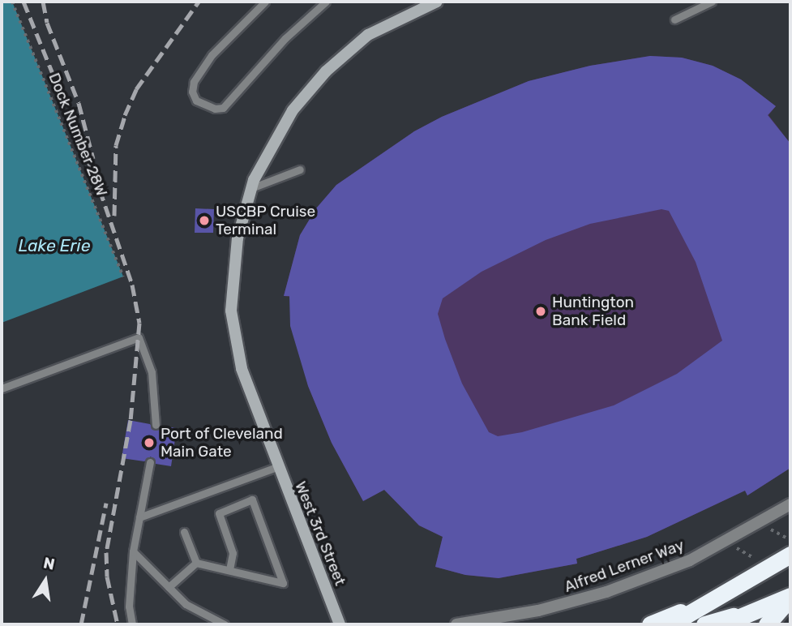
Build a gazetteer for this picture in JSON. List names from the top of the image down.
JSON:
{
  "streets": {
    "street": ["West 3rd Street", "Alfred Lerner Way"],
    "path": ["Dock Number 28W"]
  },
  "water": ["Lake Erie"],
  "places": ["USCBP Cruise Terminal", "Huntington Bank Field", "Port of Cleveland Main Gate"],
  "north": "top"
}
